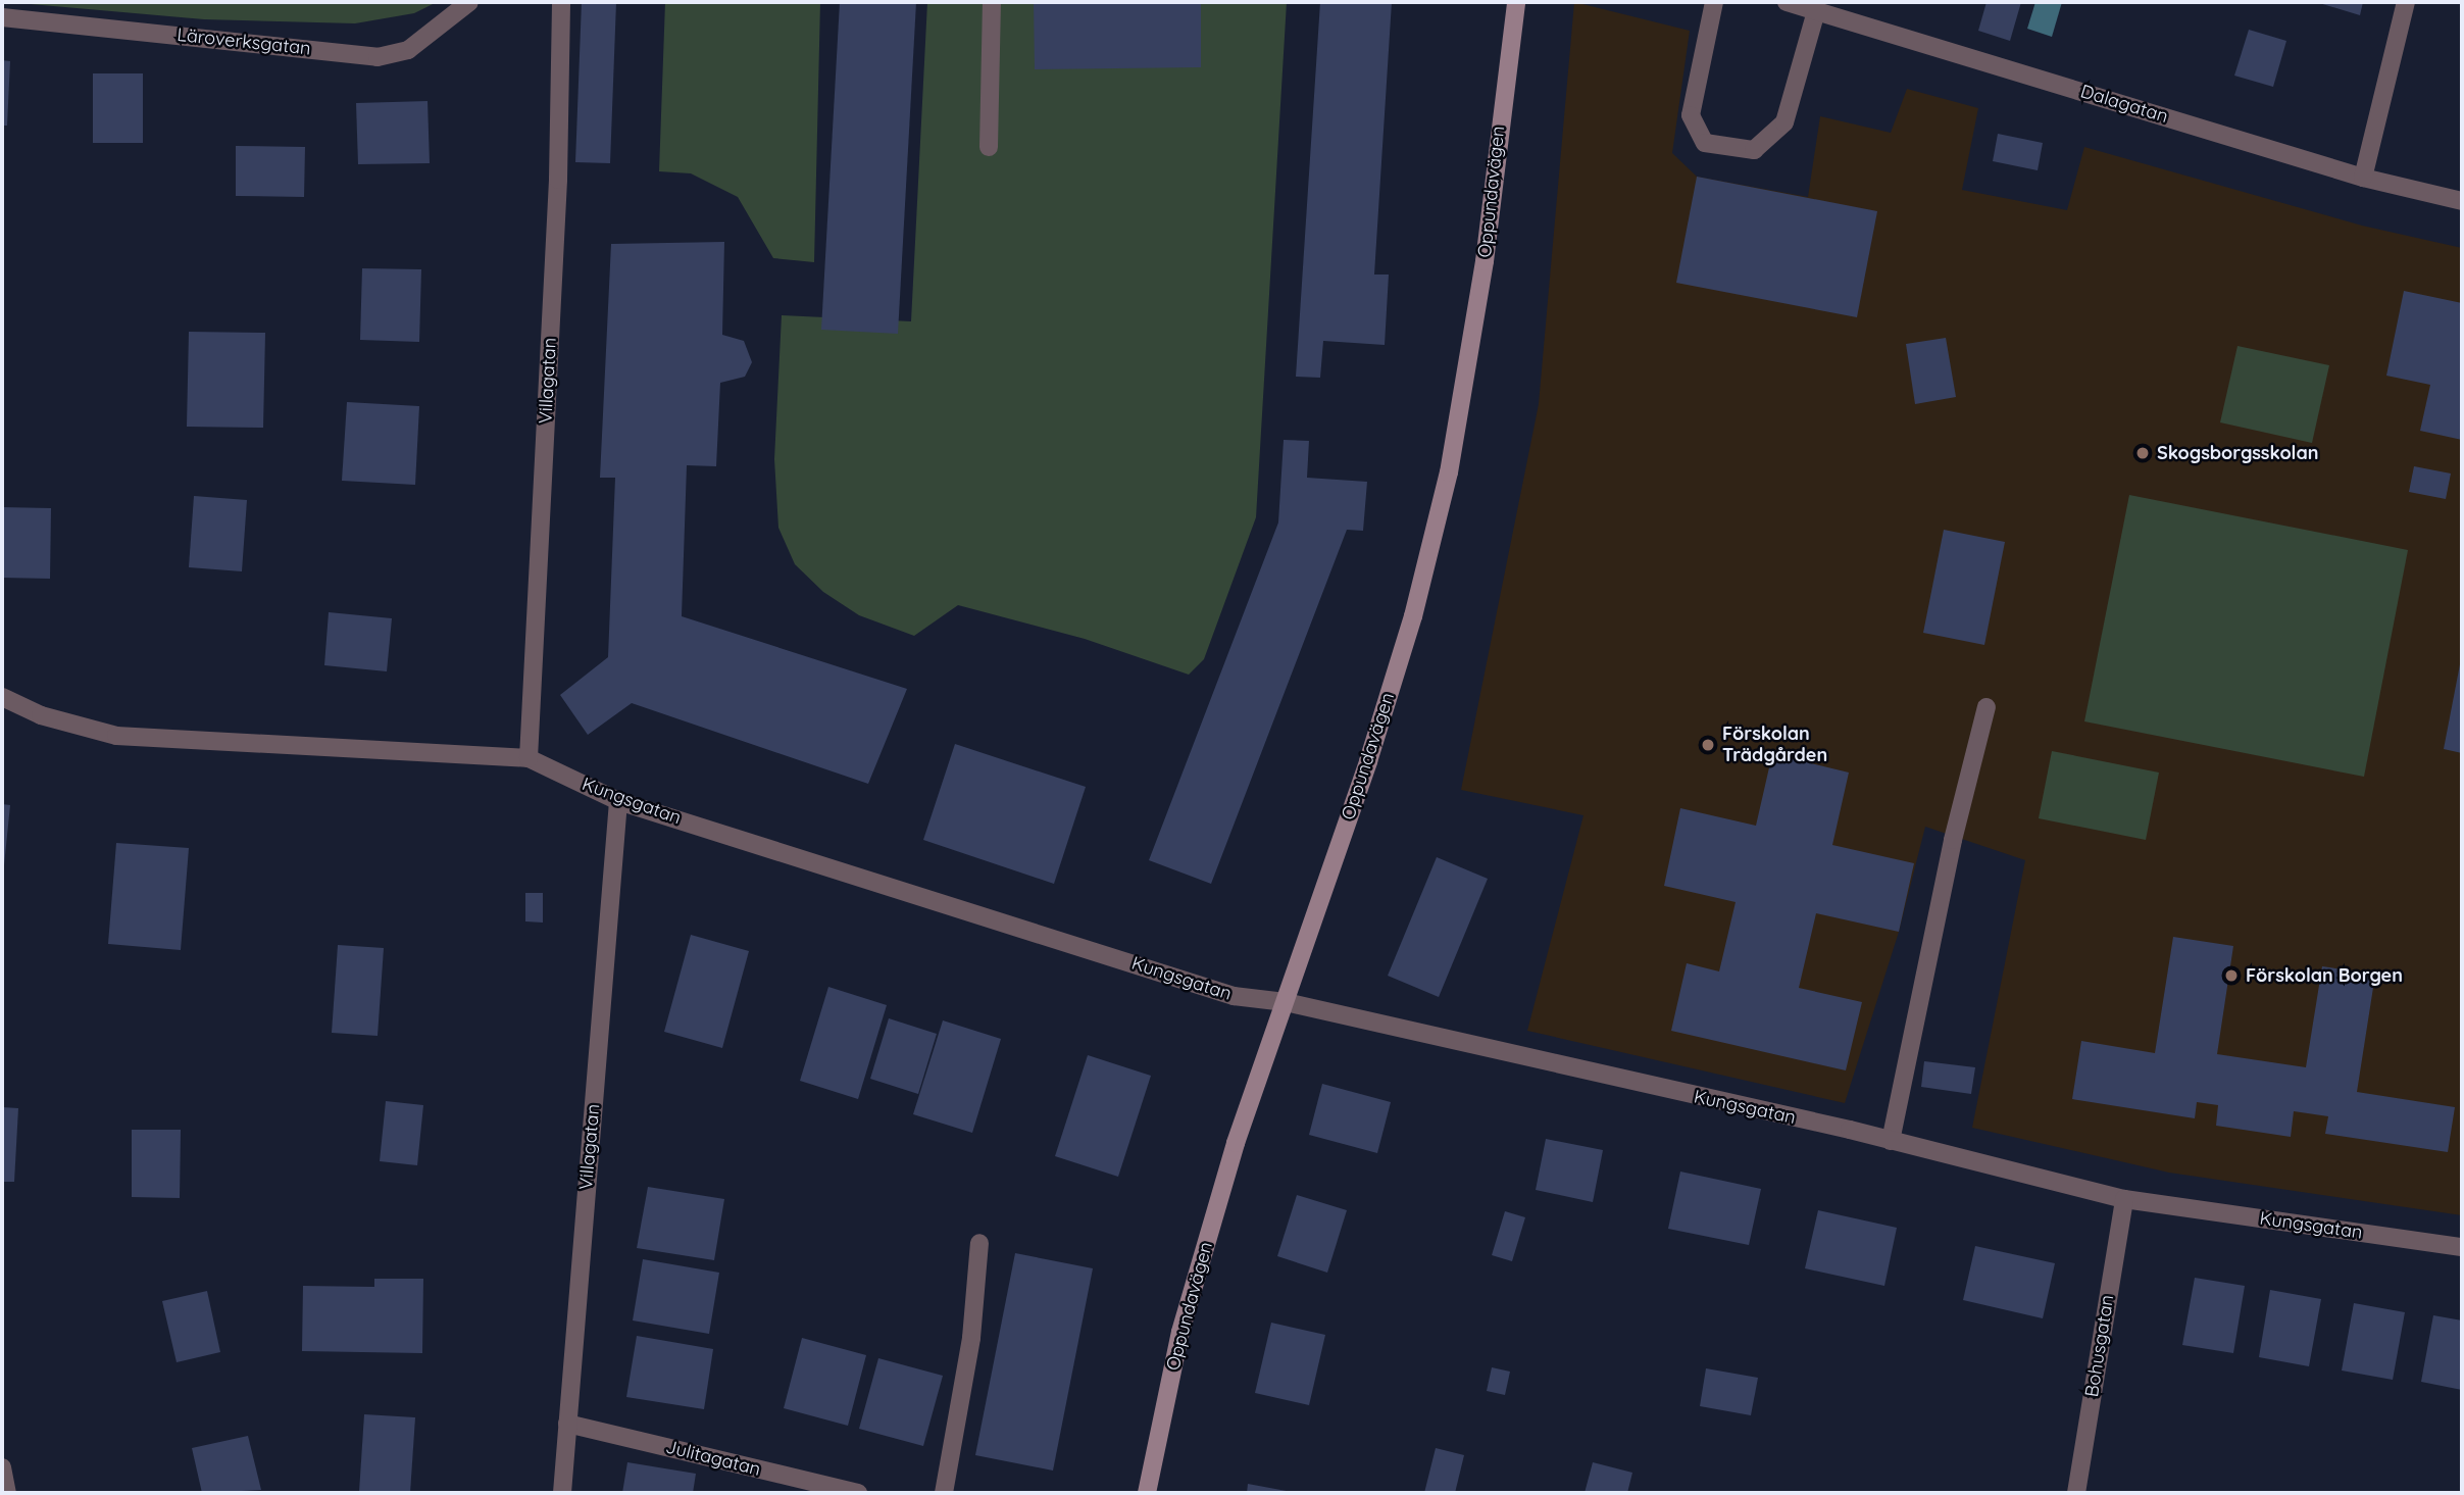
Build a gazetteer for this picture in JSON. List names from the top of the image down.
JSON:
{
  "streets": {
    "main road": ["Oppundavägen"],
    "street": [
      "Läroverksgatan",
      "Dalagatan",
      "Villagatan",
      "Kungsgatan",
      "Bohusgatan",
      "Julitagatan"
    ]
  },
  "crossings": [
    ["Oppundavägen", "Kungsgatan"],
    ["Villagatan", "Kungsgatan"],
    ["Villagatan", "Julitagatan"],
    ["Kungsgatan", "Bohusgatan"]
  ],
  "places": ["Skogsborgsskolan", "Förskolan Trädgården", "Förskolan Borgen"]
}
